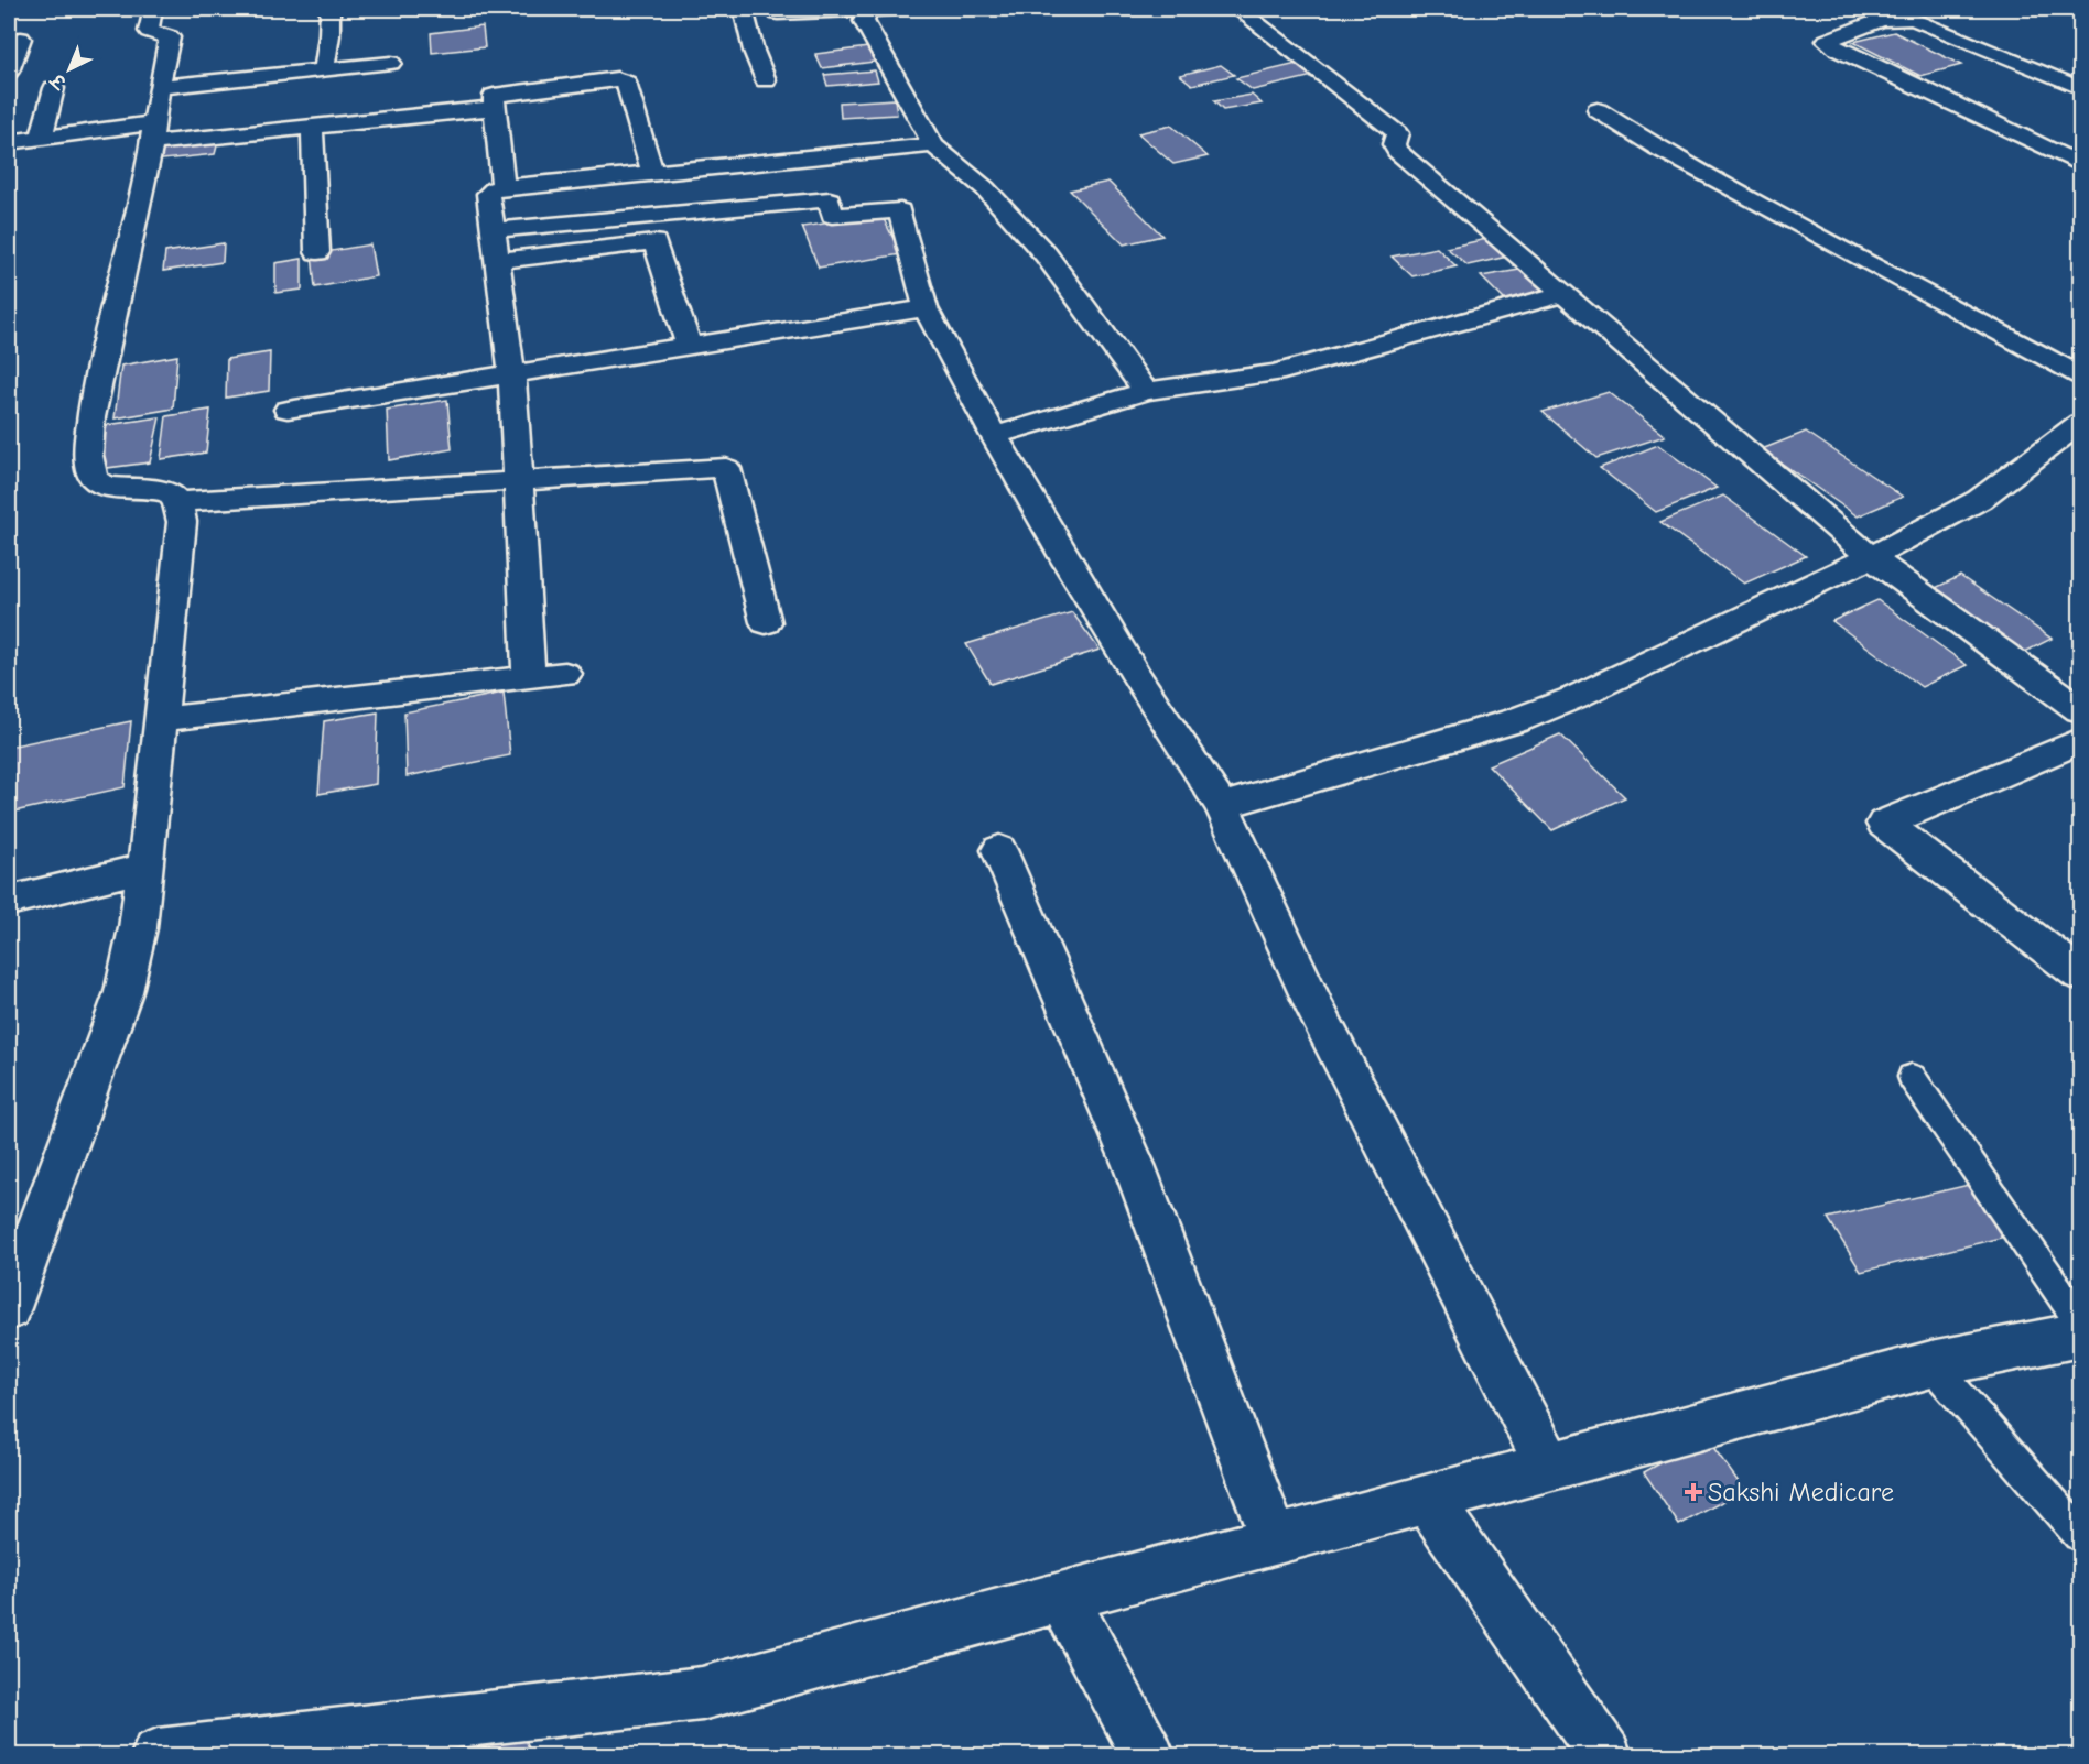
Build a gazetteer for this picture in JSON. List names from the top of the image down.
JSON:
{
  "places": {
    "health": ["Sakshi Medicare"]
  },
  "north": "bottom left"
}
